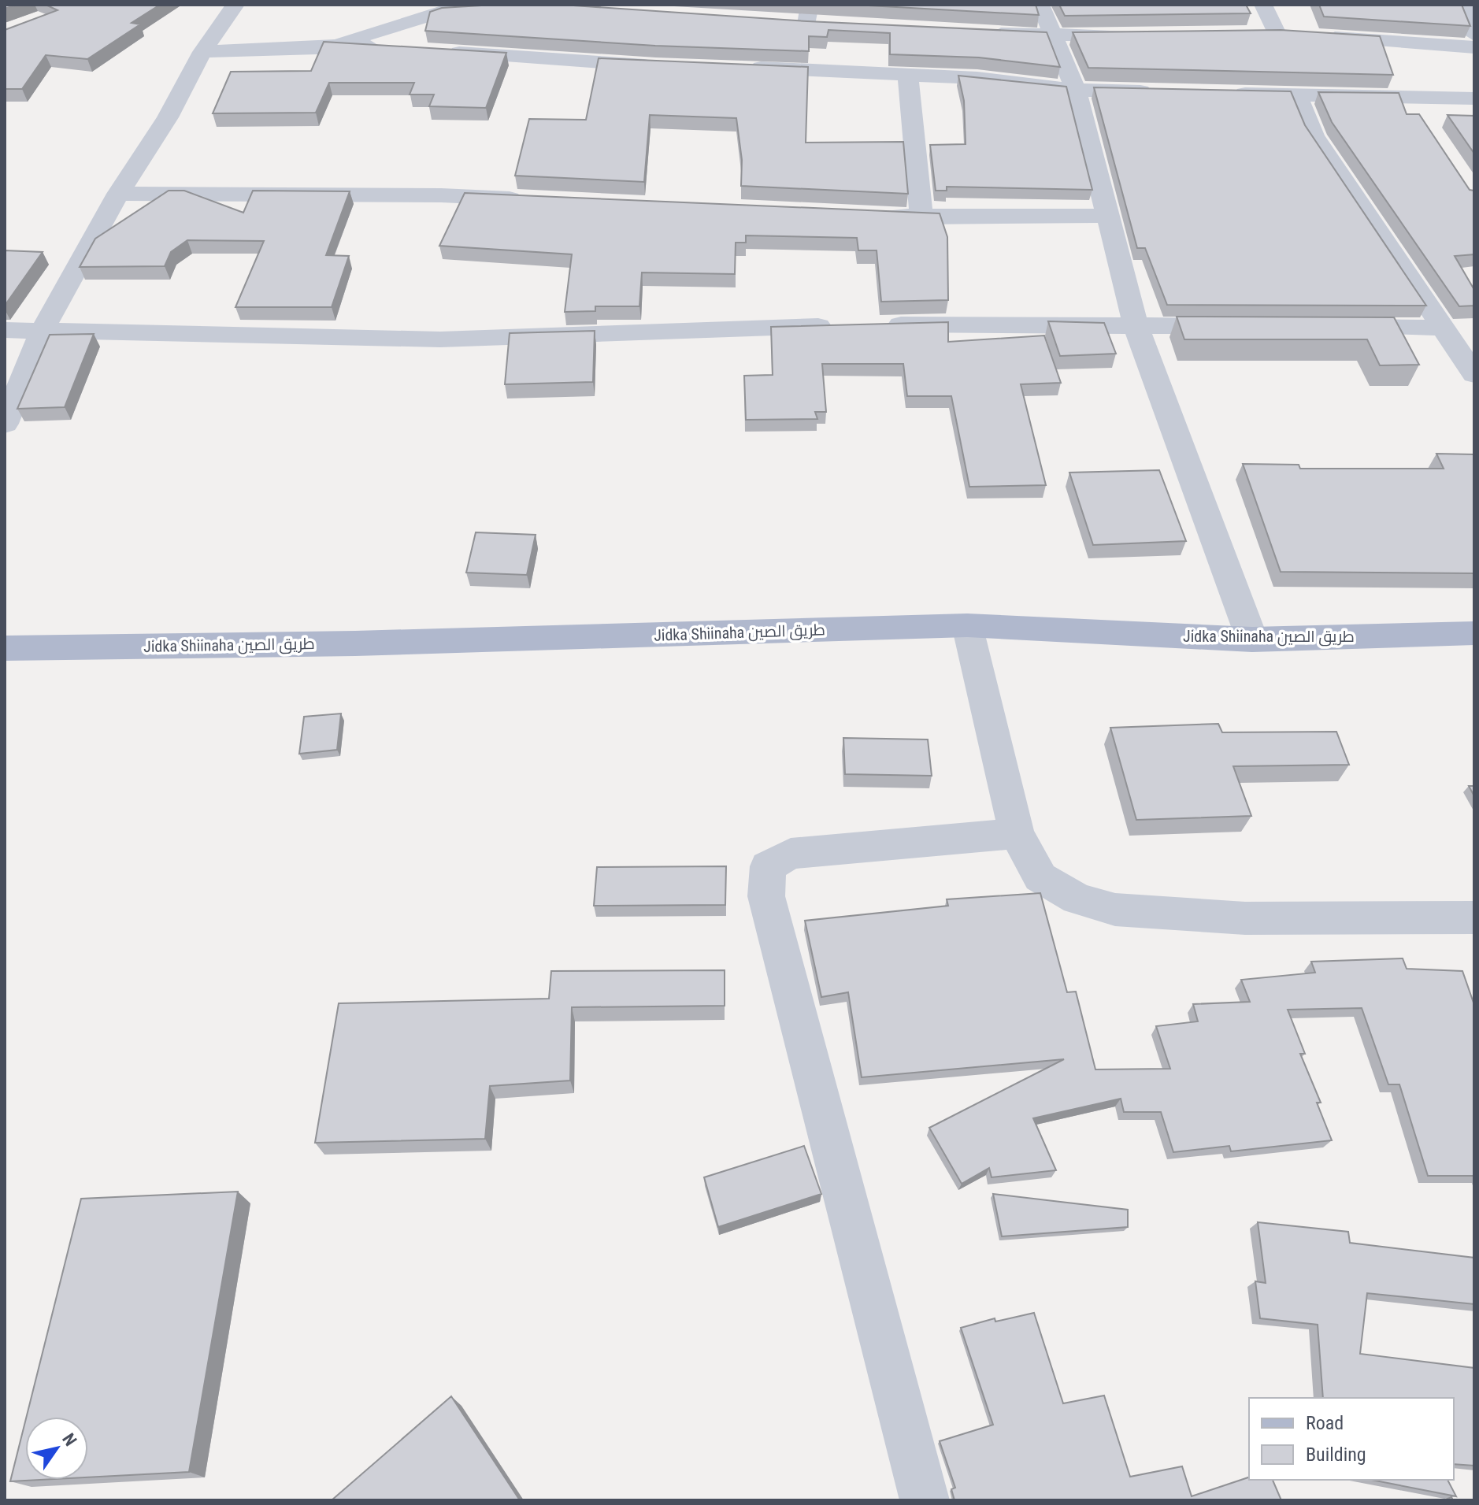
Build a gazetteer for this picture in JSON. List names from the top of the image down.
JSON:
{
  "streets": {
    "main road": ["Jidka Shiinaha طريق الصين"]
  },
  "legend": ["Road", "Building"],
  "north": "top right"
}
